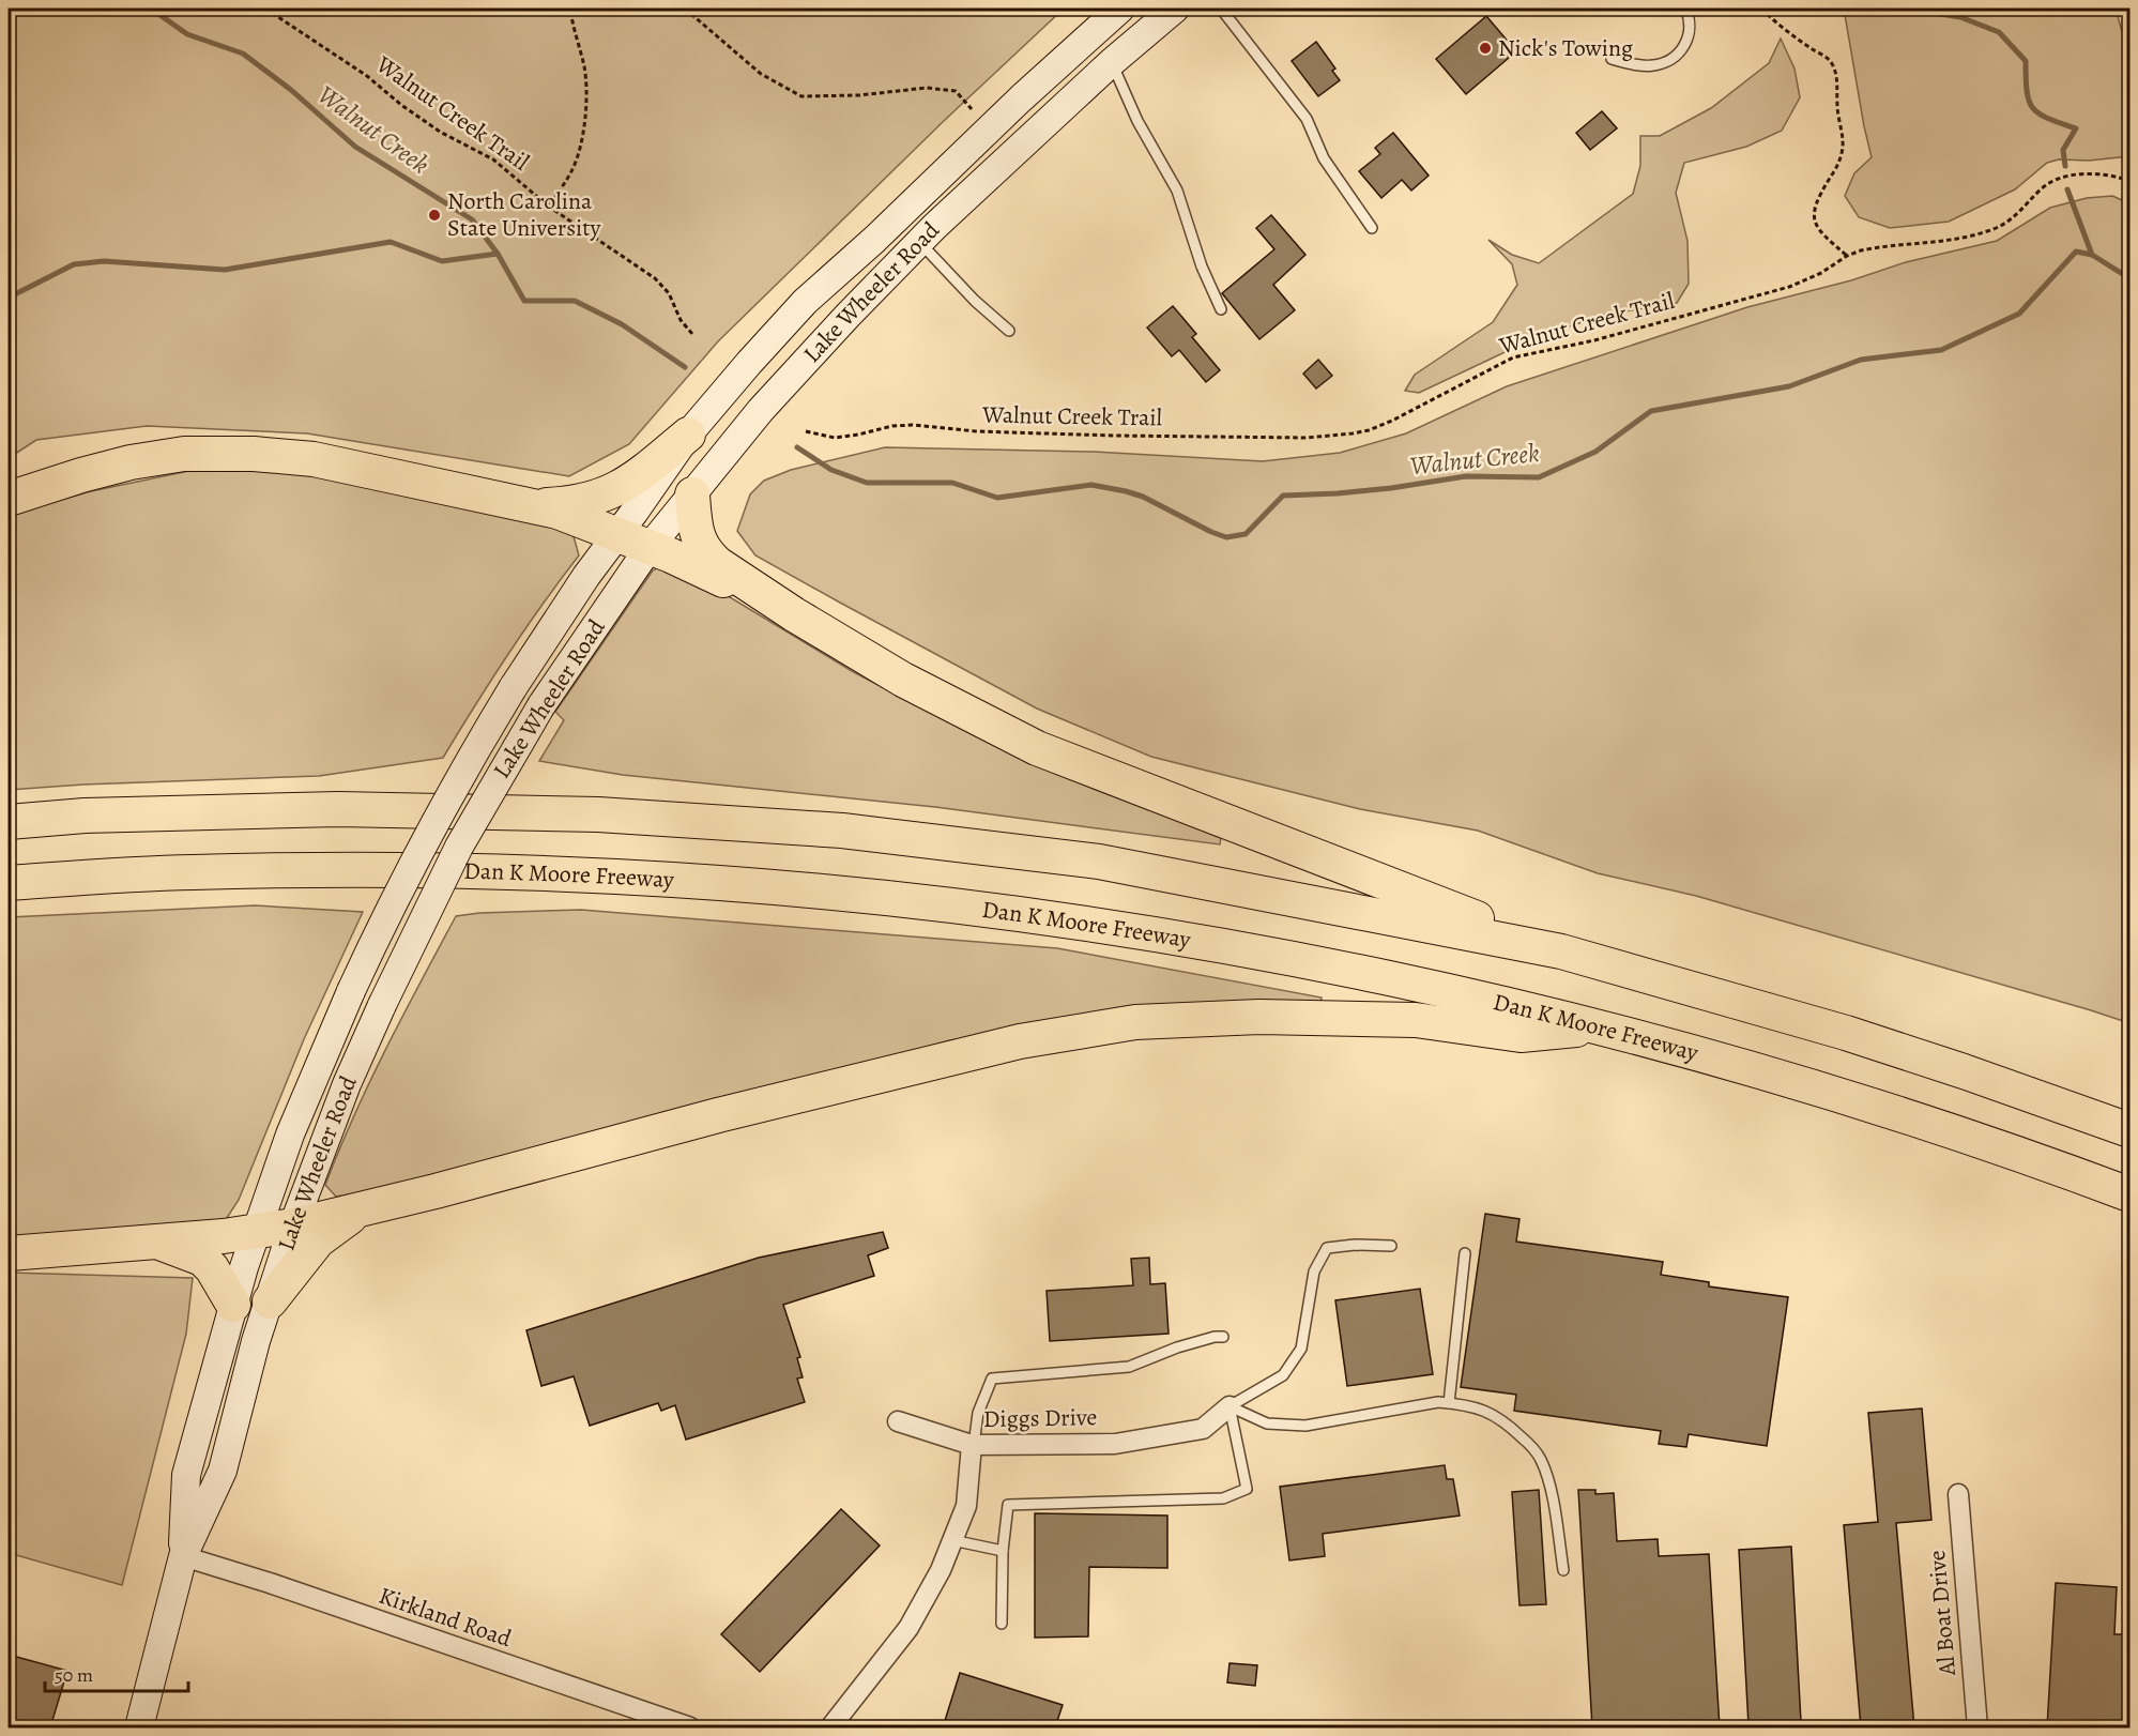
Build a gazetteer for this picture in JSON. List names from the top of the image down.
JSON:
{
  "streets": {
    "highway": ["Dan K Moore Freeway"],
    "main road": ["Lake Wheeler Road"],
    "street": ["Diggs Drive", "Al Boat Drive", "Kirkland Road"],
    "path": ["Walnut Creek Trail"]
  },
  "crossings": [
    ["Lake Wheeler Road", "Kirkland Road"]
  ],
  "water": ["Walnut Creek"],
  "places": ["Nick's Towing", "North Carolina State University"],
  "scale_bar": "50 m"
}
